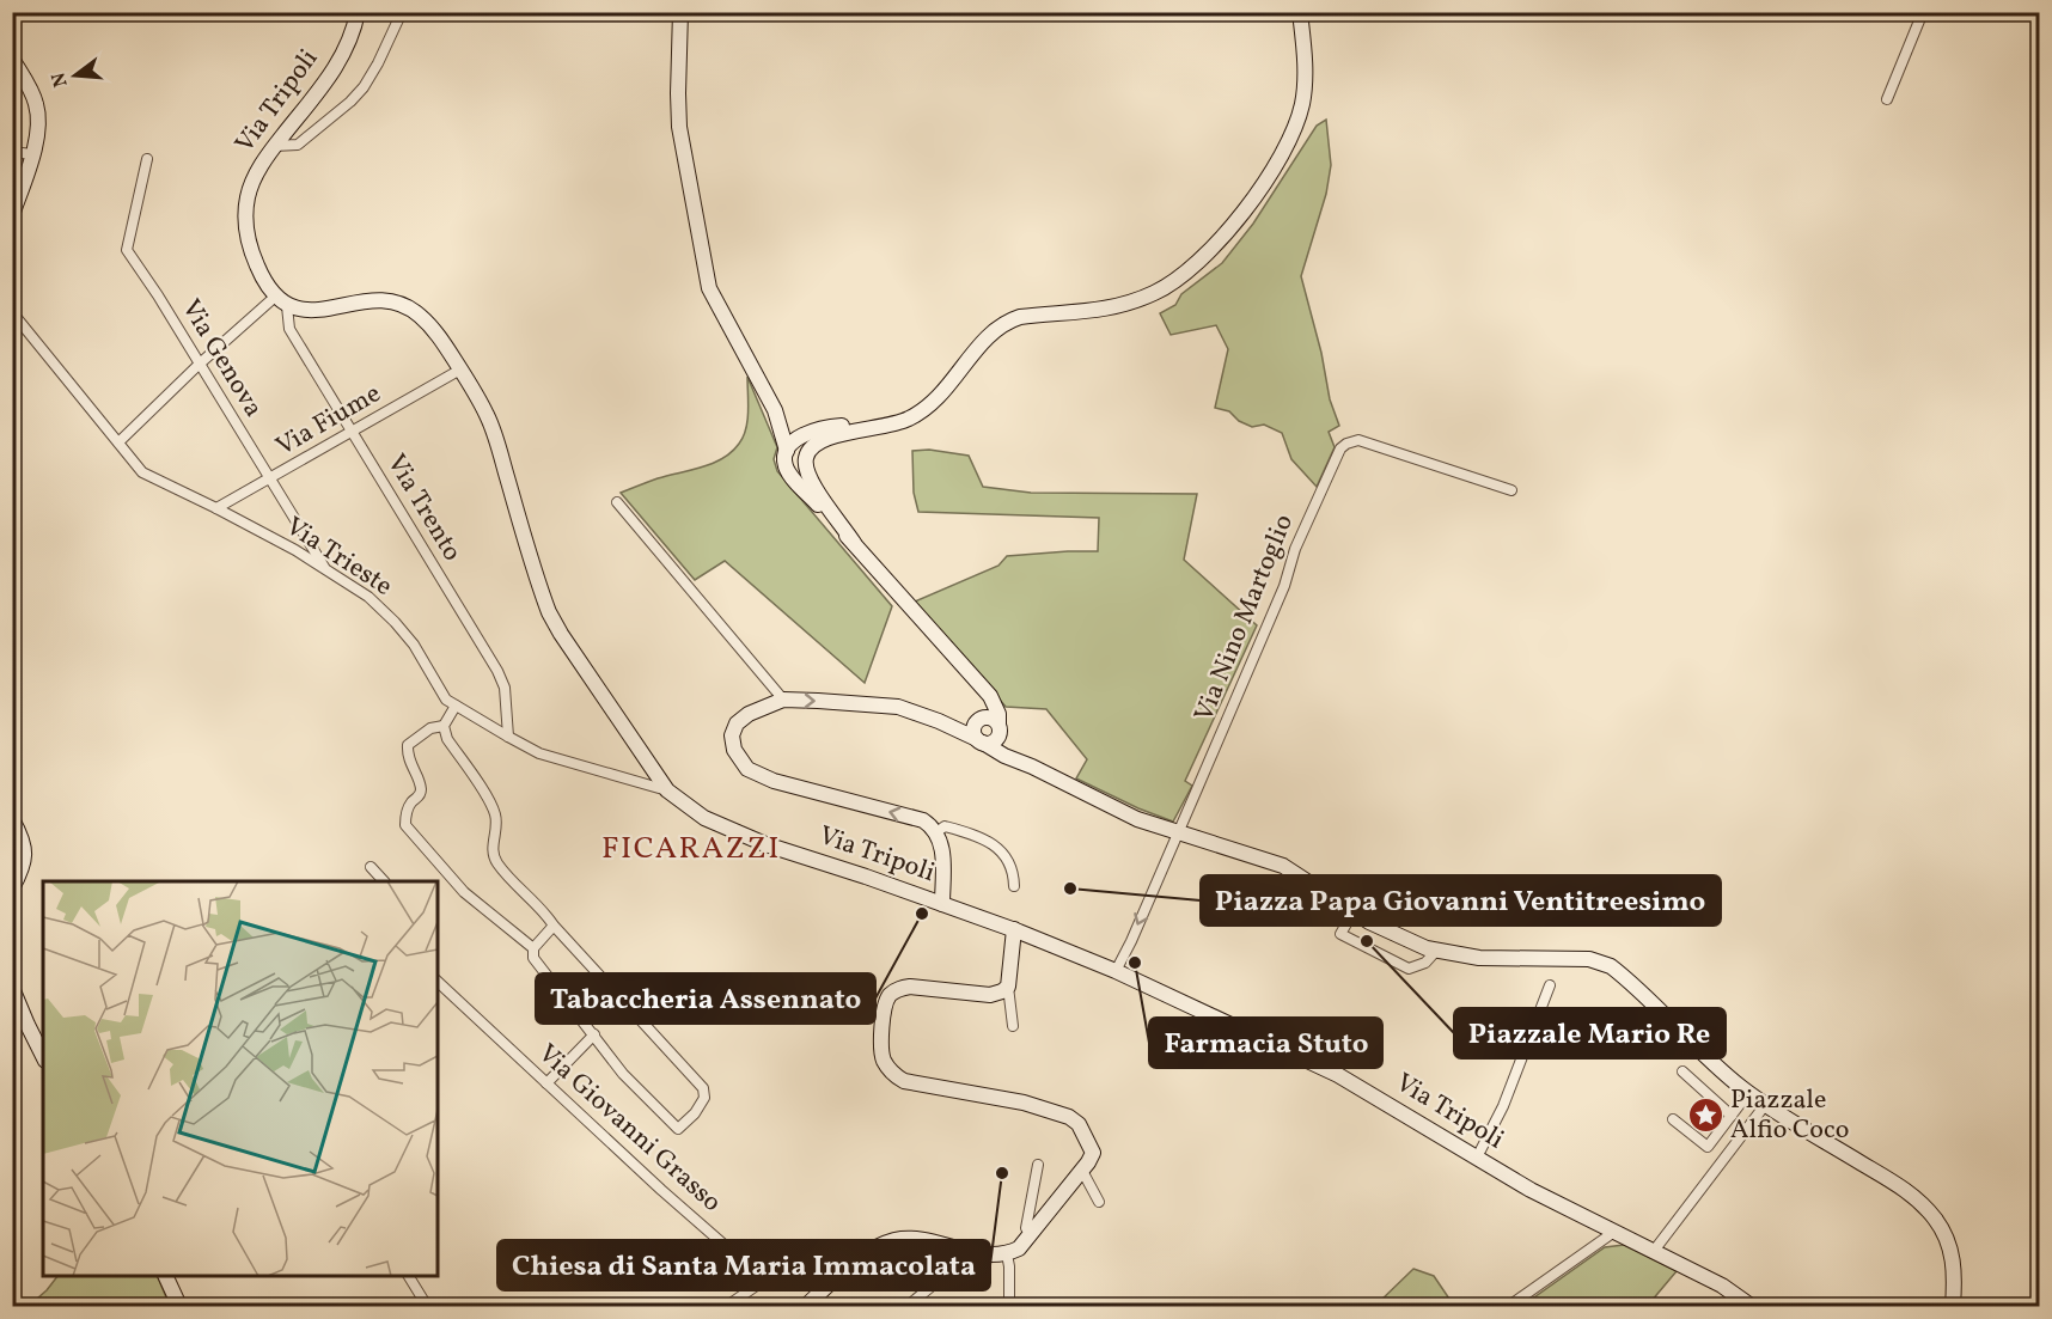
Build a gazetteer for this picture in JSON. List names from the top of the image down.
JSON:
{
  "streets": {
    "street": [
      "Via Tripoli",
      "Via Genova",
      "Via Fiume",
      "Via Trento",
      "Via Trieste",
      "Via Nino Martoglio",
      "Via Giovanni Grasso"
    ]
  },
  "crossings": [
    ["Via Tripoli", "Via Fiume"],
    ["Via Tripoli", "Via Trento"],
    ["Via Tripoli", "Via Trieste"],
    ["Via Tripoli", "Via Nino Martoglio"],
    ["Via Genova", "Via Fiume"],
    ["Via Genova", "Via Trieste"],
    ["Via Fiume", "Via Trento"],
    ["Via Fiume", "Via Trieste"],
    ["Via Trento", "Via Trieste"]
  ],
  "districts": ["FICARAZZI"],
  "places": {
    "other": [
      "Piazza Papa Giovanni Ventitreesimo",
      "Tabaccheria Assennato",
      "Piazzale Mario Re",
      "Farmacia Stuto",
      "Chiesa di Santa Maria Immacolata"
    ],
    "place": ["Piazzale Alfio Coco"]
  },
  "north": "left"
}
